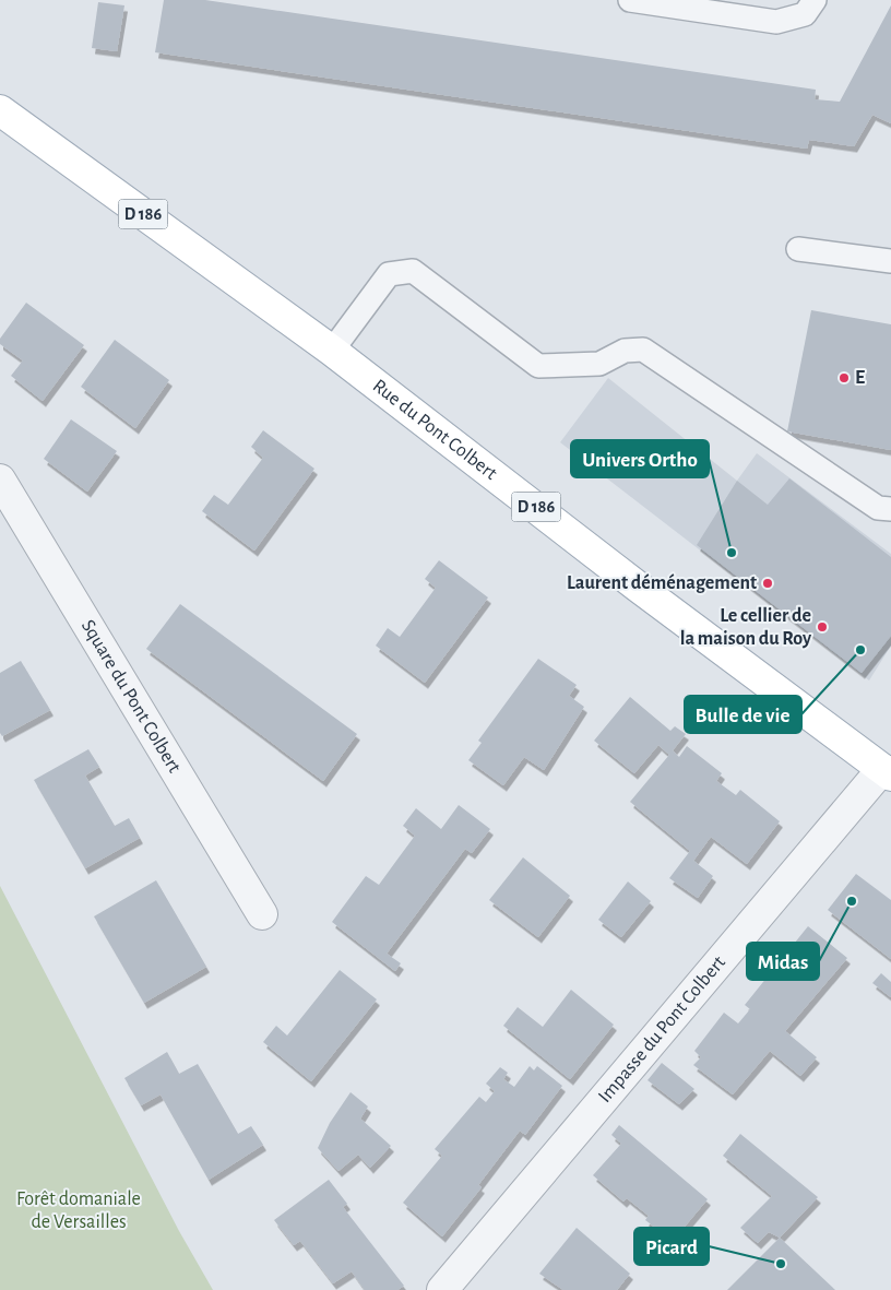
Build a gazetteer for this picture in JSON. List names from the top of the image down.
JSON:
{
  "streets": {
    "main road": ["D 186", "Rue du Pont Colbert"],
    "street": ["Square du Pont Colbert", "Impasse du Pont Colbert"]
  },
  "crossings": [
    ["Rue du Pont Colbert", "Impasse du Pont Colbert"]
  ],
  "parks": ["Forêt domaniale de Versailles"],
  "places": [
    "E",
    "Univers Ortho",
    "Laurent déménagement",
    "Le cellier de la maison du Roy",
    "Bulle de vie",
    "Midas",
    "Picard"
  ]
}
